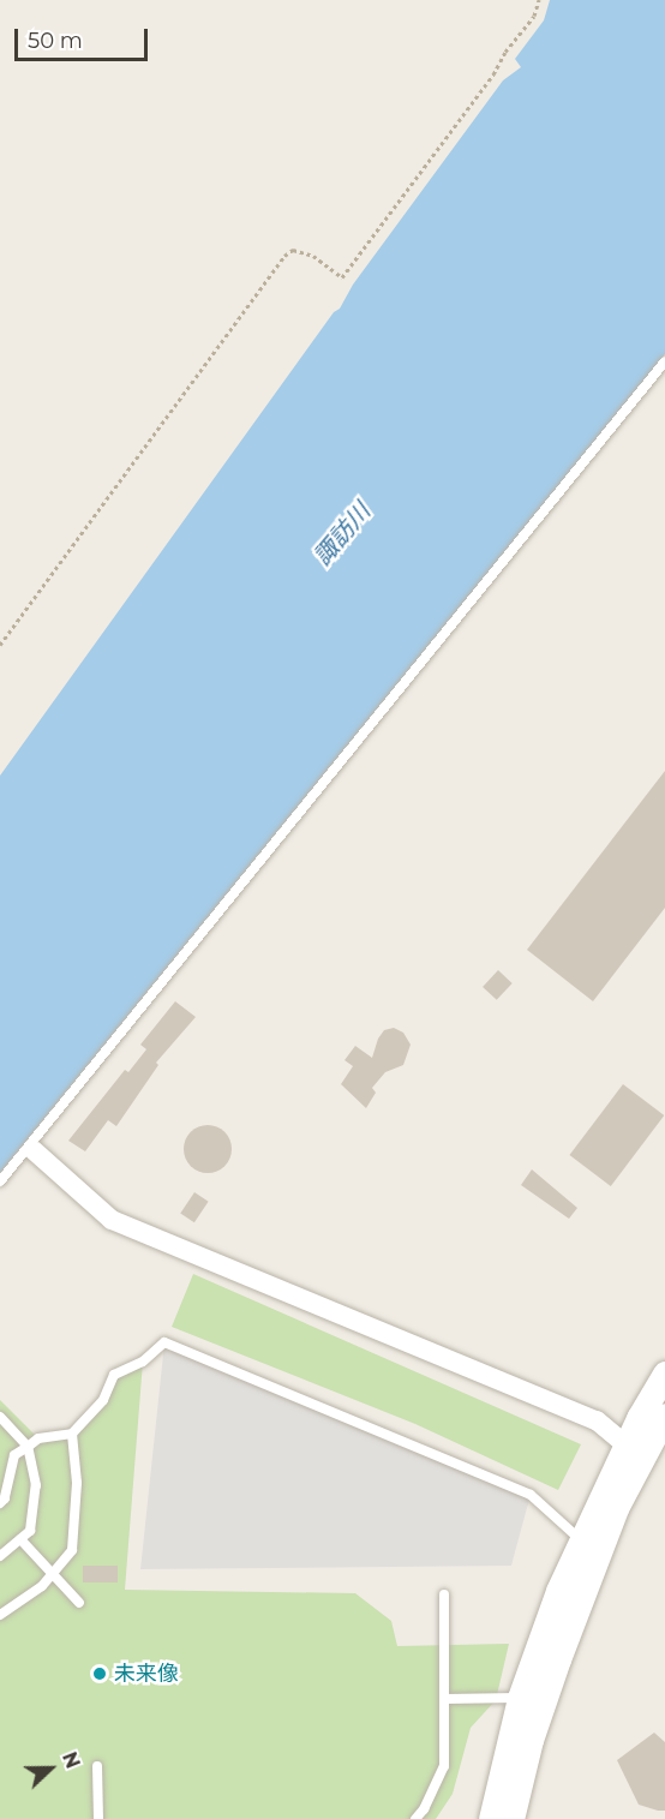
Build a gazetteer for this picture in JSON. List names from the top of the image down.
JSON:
{
  "water": ["諏訪川"],
  "places": ["未来像"],
  "scale_bar": "50 m",
  "north": "right"
}
